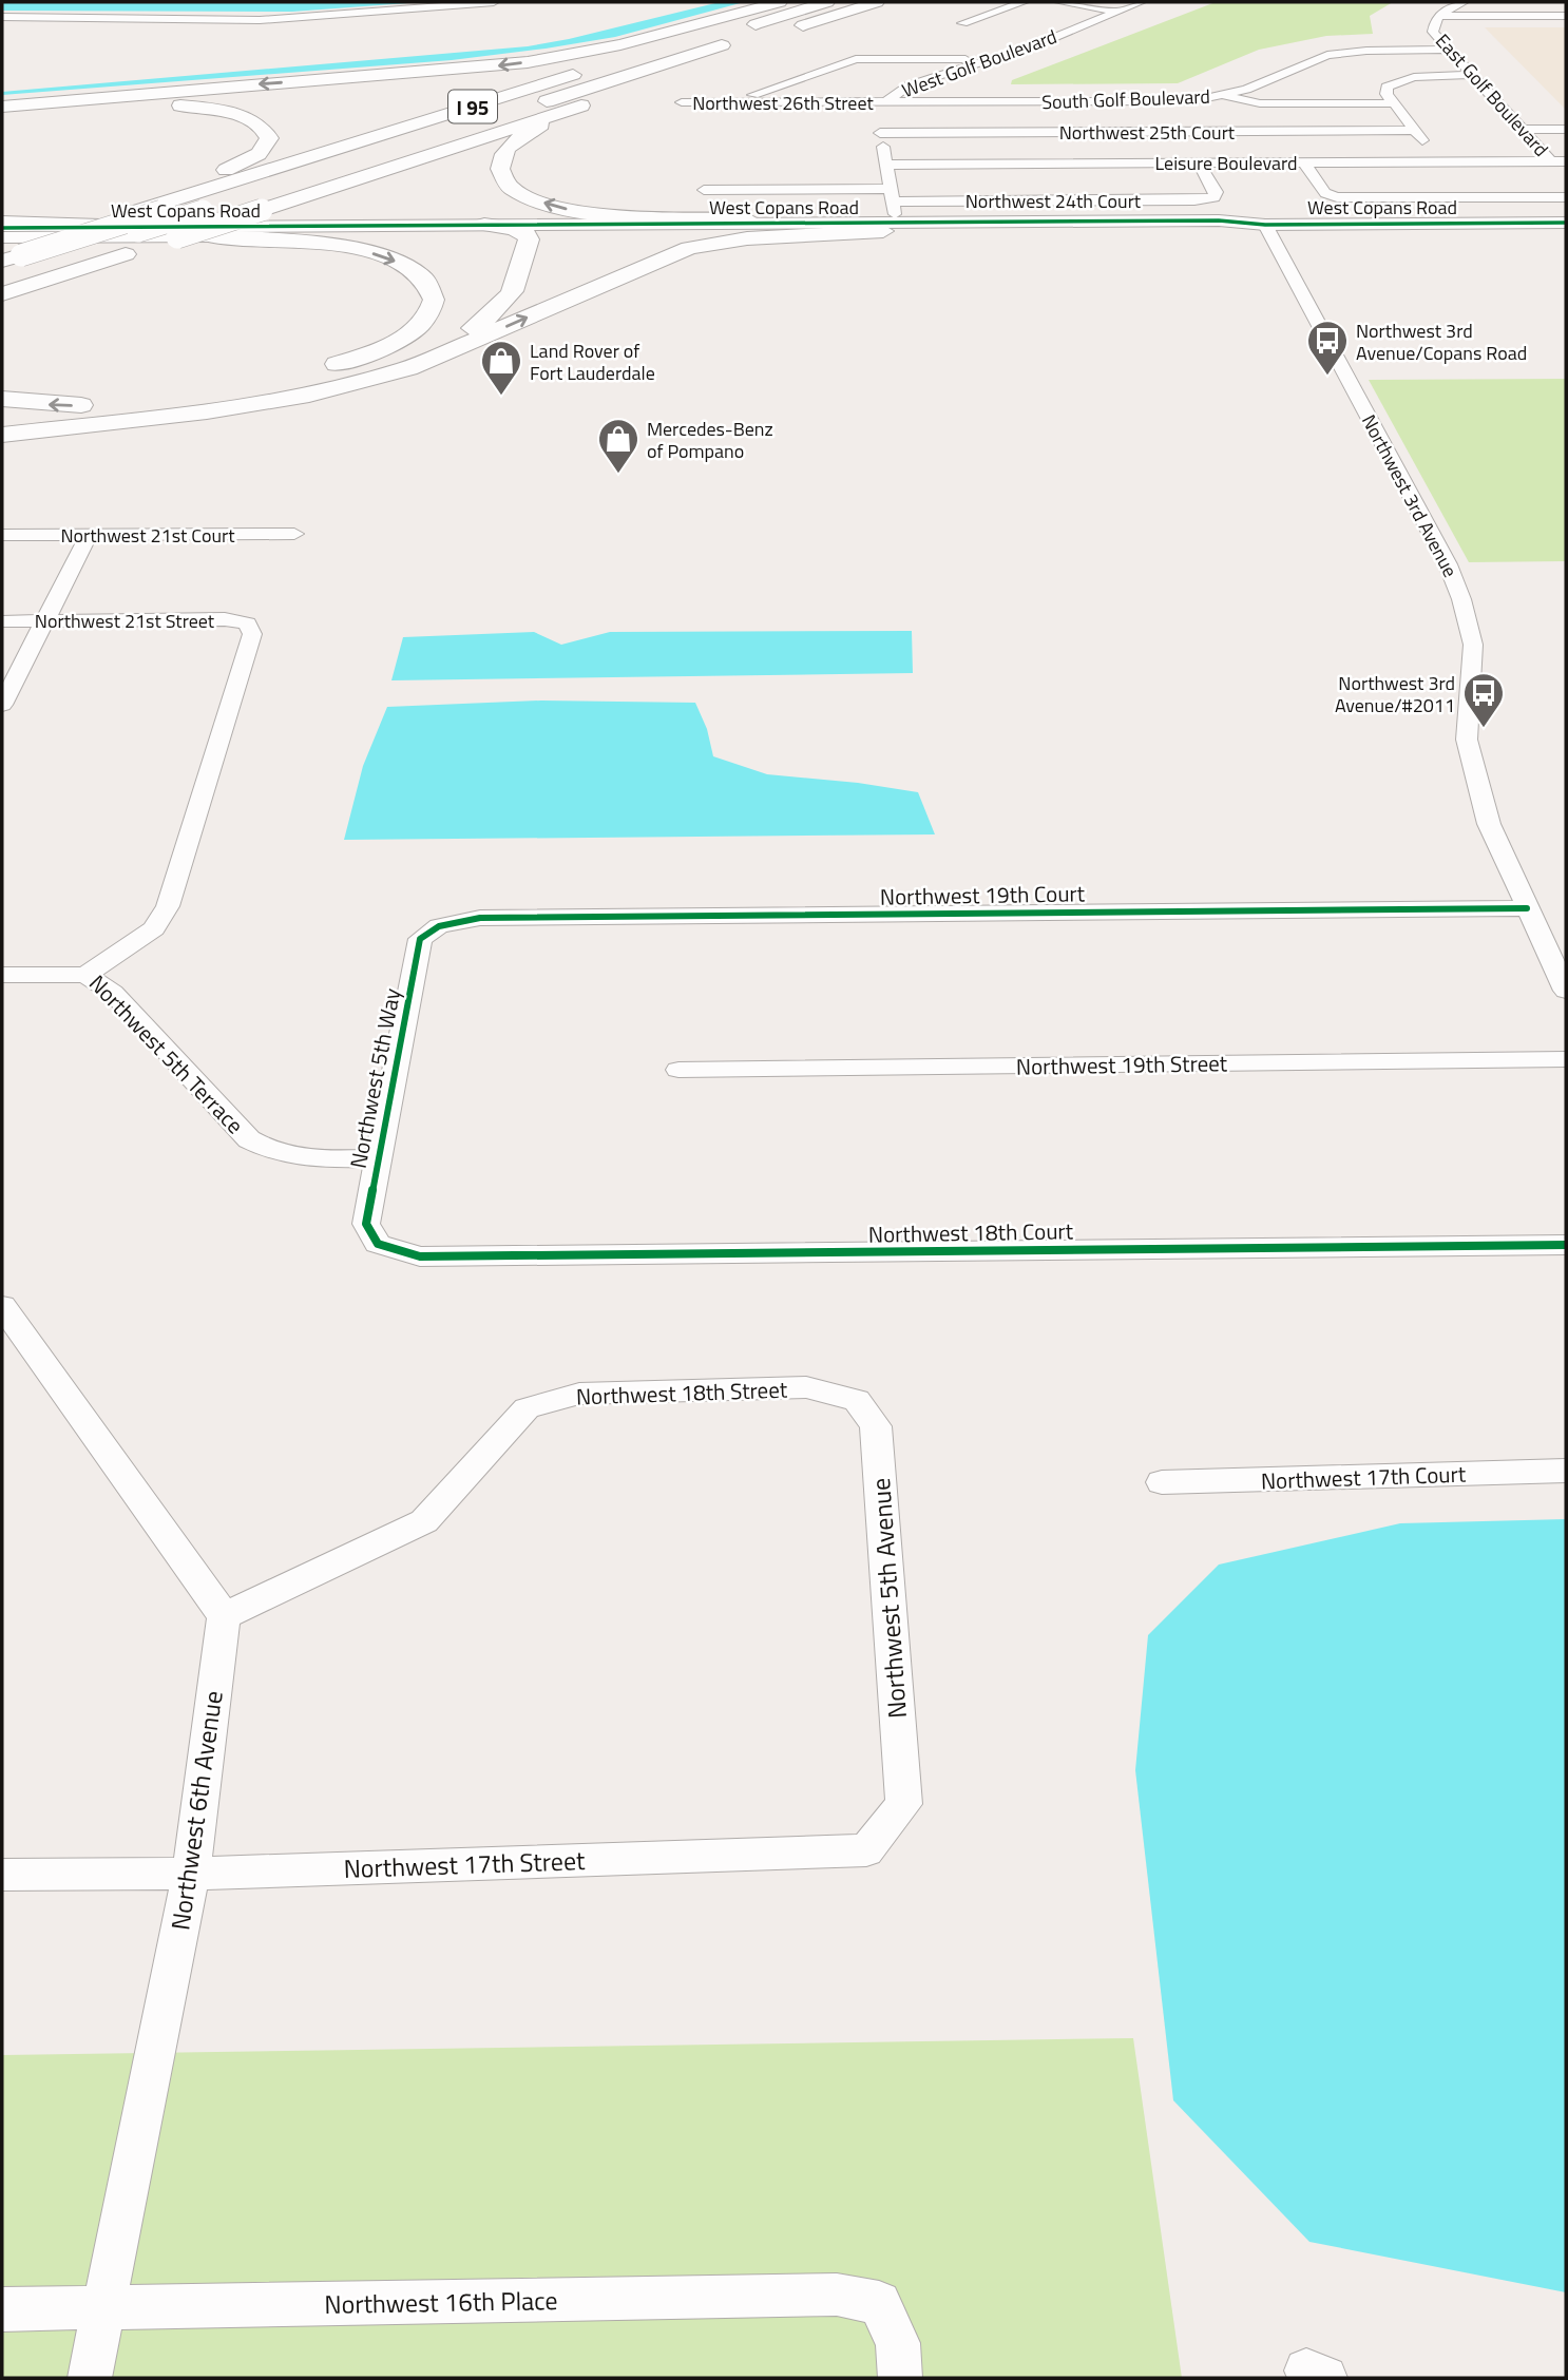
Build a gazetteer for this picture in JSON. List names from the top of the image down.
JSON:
{
  "streets": {
    "highway": ["I 95"],
    "main road": ["West Copans Road"],
    "street": [
      "West Golf Boulevard",
      "East Golf Boulevard",
      "South Golf Boulevard",
      "Northwest 26th Street",
      "Northwest 25th Court",
      "Leisure Boulevard",
      "Northwest 24th Court",
      "Northwest 3rd Avenue",
      "Northwest 21st Court",
      "Northwest 21st Street",
      "Northwest 19th Court",
      "Northwest 5th Terrace",
      "Northwest 19th Street",
      "Northwest 5th Way",
      "Northwest 18th Court",
      "Northwest 18th Street",
      "Northwest 17th Court",
      "Northwest 5th Avenue",
      "Northwest 6th Avenue",
      "Northwest 17th Street",
      "Northwest 16th Place"
    ]
  },
  "crossings": [
    ["West Golf Boulevard", "South Golf Boulevard"],
    ["West Golf Boulevard", "Northwest 26th Street"],
    ["West Golf Boulevard", "Northwest 25th Court"],
    ["East Golf Boulevard", "South Golf Boulevard"],
    ["East Golf Boulevard", "Leisure Boulevard"],
    ["South Golf Boulevard", "Northwest 26th Street"],
    ["South Golf Boulevard", "Northwest 25th Court"],
    ["Northwest 26th Street", "Northwest 25th Court"],
    ["I 95", "West Copans Road"],
    ["Leisure Boulevard", "Northwest 24th Court"],
    ["Northwest 24th Court", "West Copans Road"],
    ["West Copans Road", "Northwest 3rd Avenue"],
    ["Northwest 3rd Avenue", "Northwest 19th Court"],
    ["Northwest 21st Street", "Northwest 5th Terrace"],
    ["Northwest 19th Court", "Northwest 5th Way"],
    ["Northwest 5th Terrace", "Northwest 5th Way"],
    ["Northwest 5th Way", "Northwest 18th Court"],
    ["Northwest 18th Street", "Northwest 5th Avenue"],
    ["Northwest 18th Street", "Northwest 6th Avenue"],
    ["Northwest 5th Avenue", "Northwest 17th Street"],
    ["Northwest 6th Avenue", "Northwest 17th Street"],
    ["Northwest 6th Avenue", "Northwest 16th Place"]
  ],
  "places": {
    "bus stop": ["Northwest 3rd Avenue/Copans Road", "Northwest 3rd Avenue/#2011"],
    "shop": ["Land Rover of Fort Lauderdale", "Mercedes-Benz of Pompano"]
  }
}
